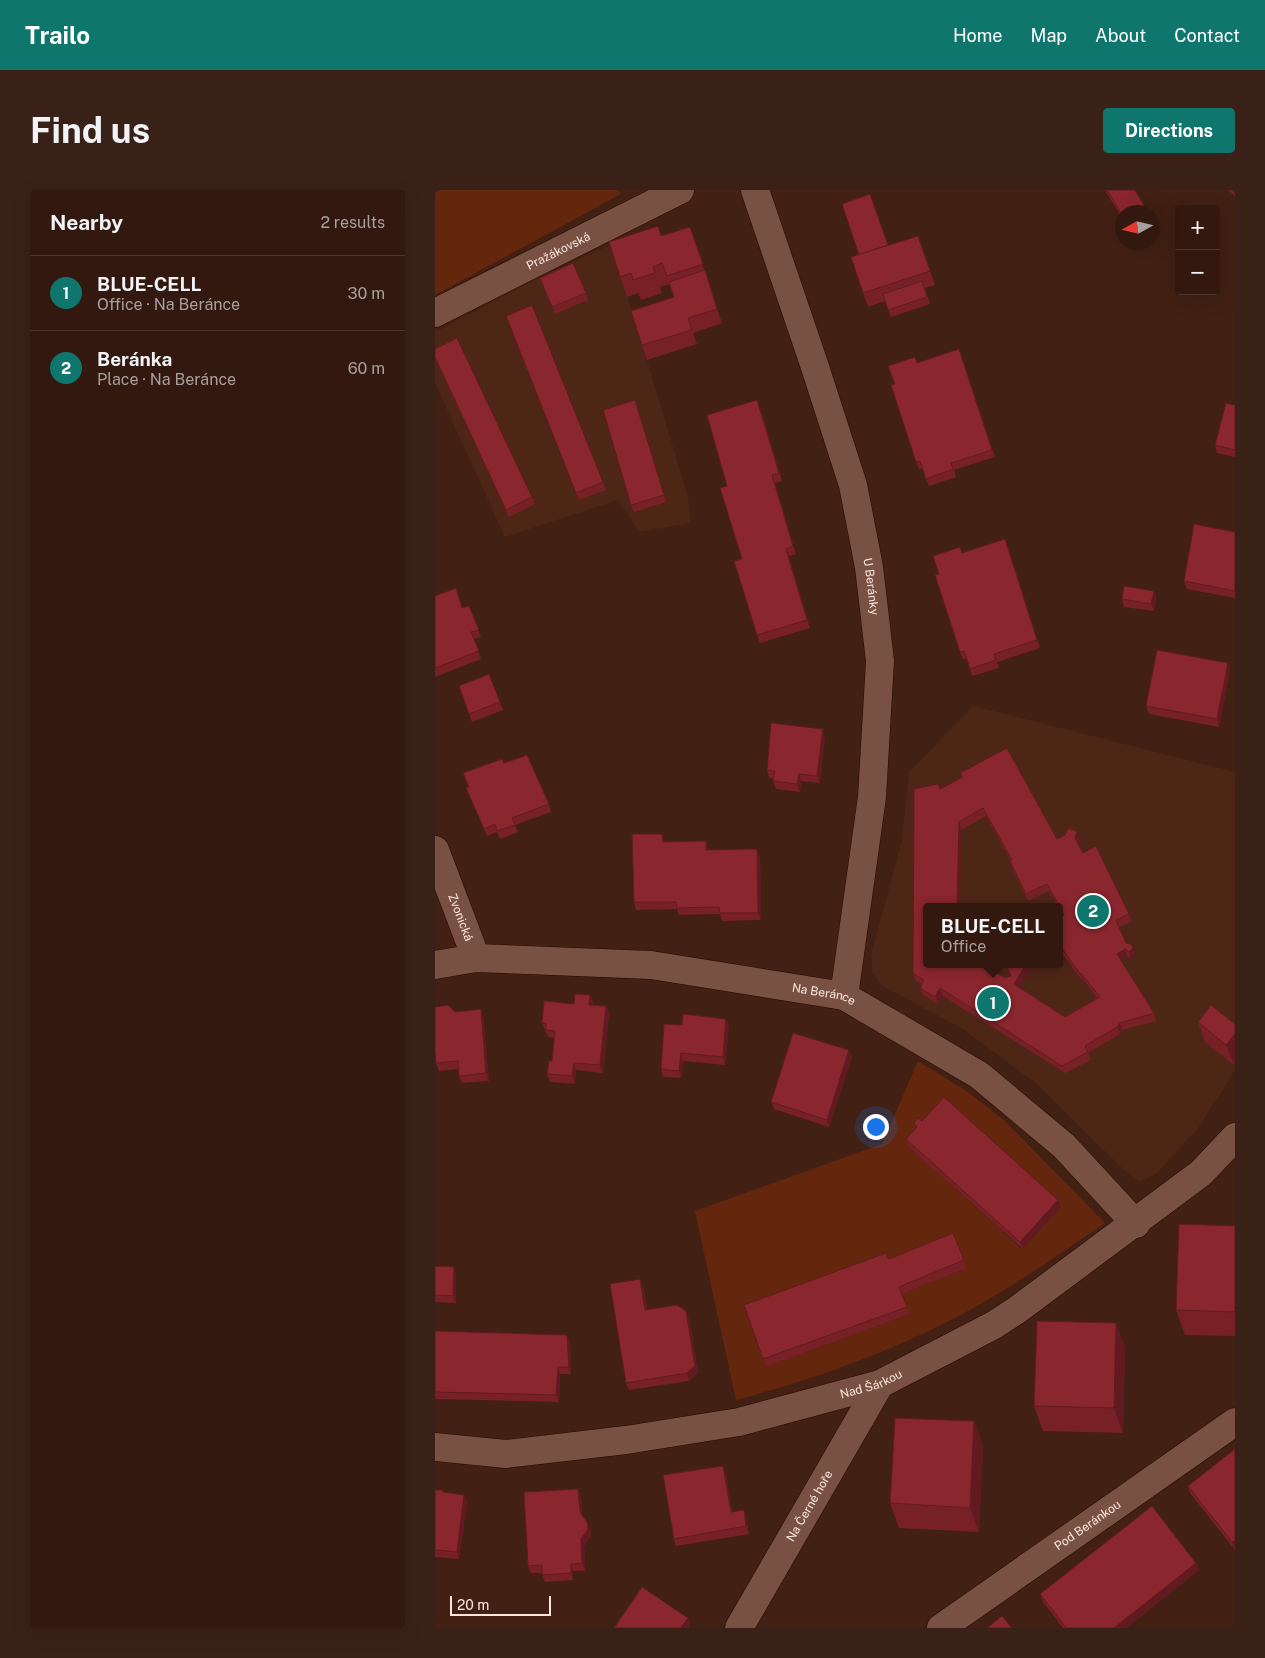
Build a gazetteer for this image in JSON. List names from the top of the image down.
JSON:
{
  "streets": {
    "street": [
      "Pražákovská",
      "U Beránky",
      "Zvonická",
      "Na Beránce",
      "Nad Šárkou",
      "Na Černé hoře",
      "Pod Beránkou"
    ]
  },
  "crossings": [
    ["U Beránky", "Na Beránce"],
    ["Zvonická", "Na Beránce"],
    ["Na Beránce", "Nad Šárkou"],
    ["Nad Šárkou", "Na Černé hoře"]
  ],
  "scale_bar": "20 m",
  "north": "left",
  "page": {
    "header": "Trailo",
    "nav": [
      "Home",
      "Map",
      "About",
      "Contact"
    ],
    "buttons": "Directions",
    "title": "Find us",
    "heading": ["Nearby", "2 results"],
    "map_buttons": ["+", "−"],
    "list": [
      {
        "mark": "1",
        "name": "BLUE-CELL",
        "note": "Office · Na Beránce",
        "value": "30 m"
      },
      {
        "mark": "2",
        "name": "Beránka",
        "note": "Place · Na Beránce",
        "value": "60 m"
      }
    ],
    "pins": ["2", "1"],
    "popup": ["BLUE-CELL", "Office"],
    "scale": "20 m"
  }
}
